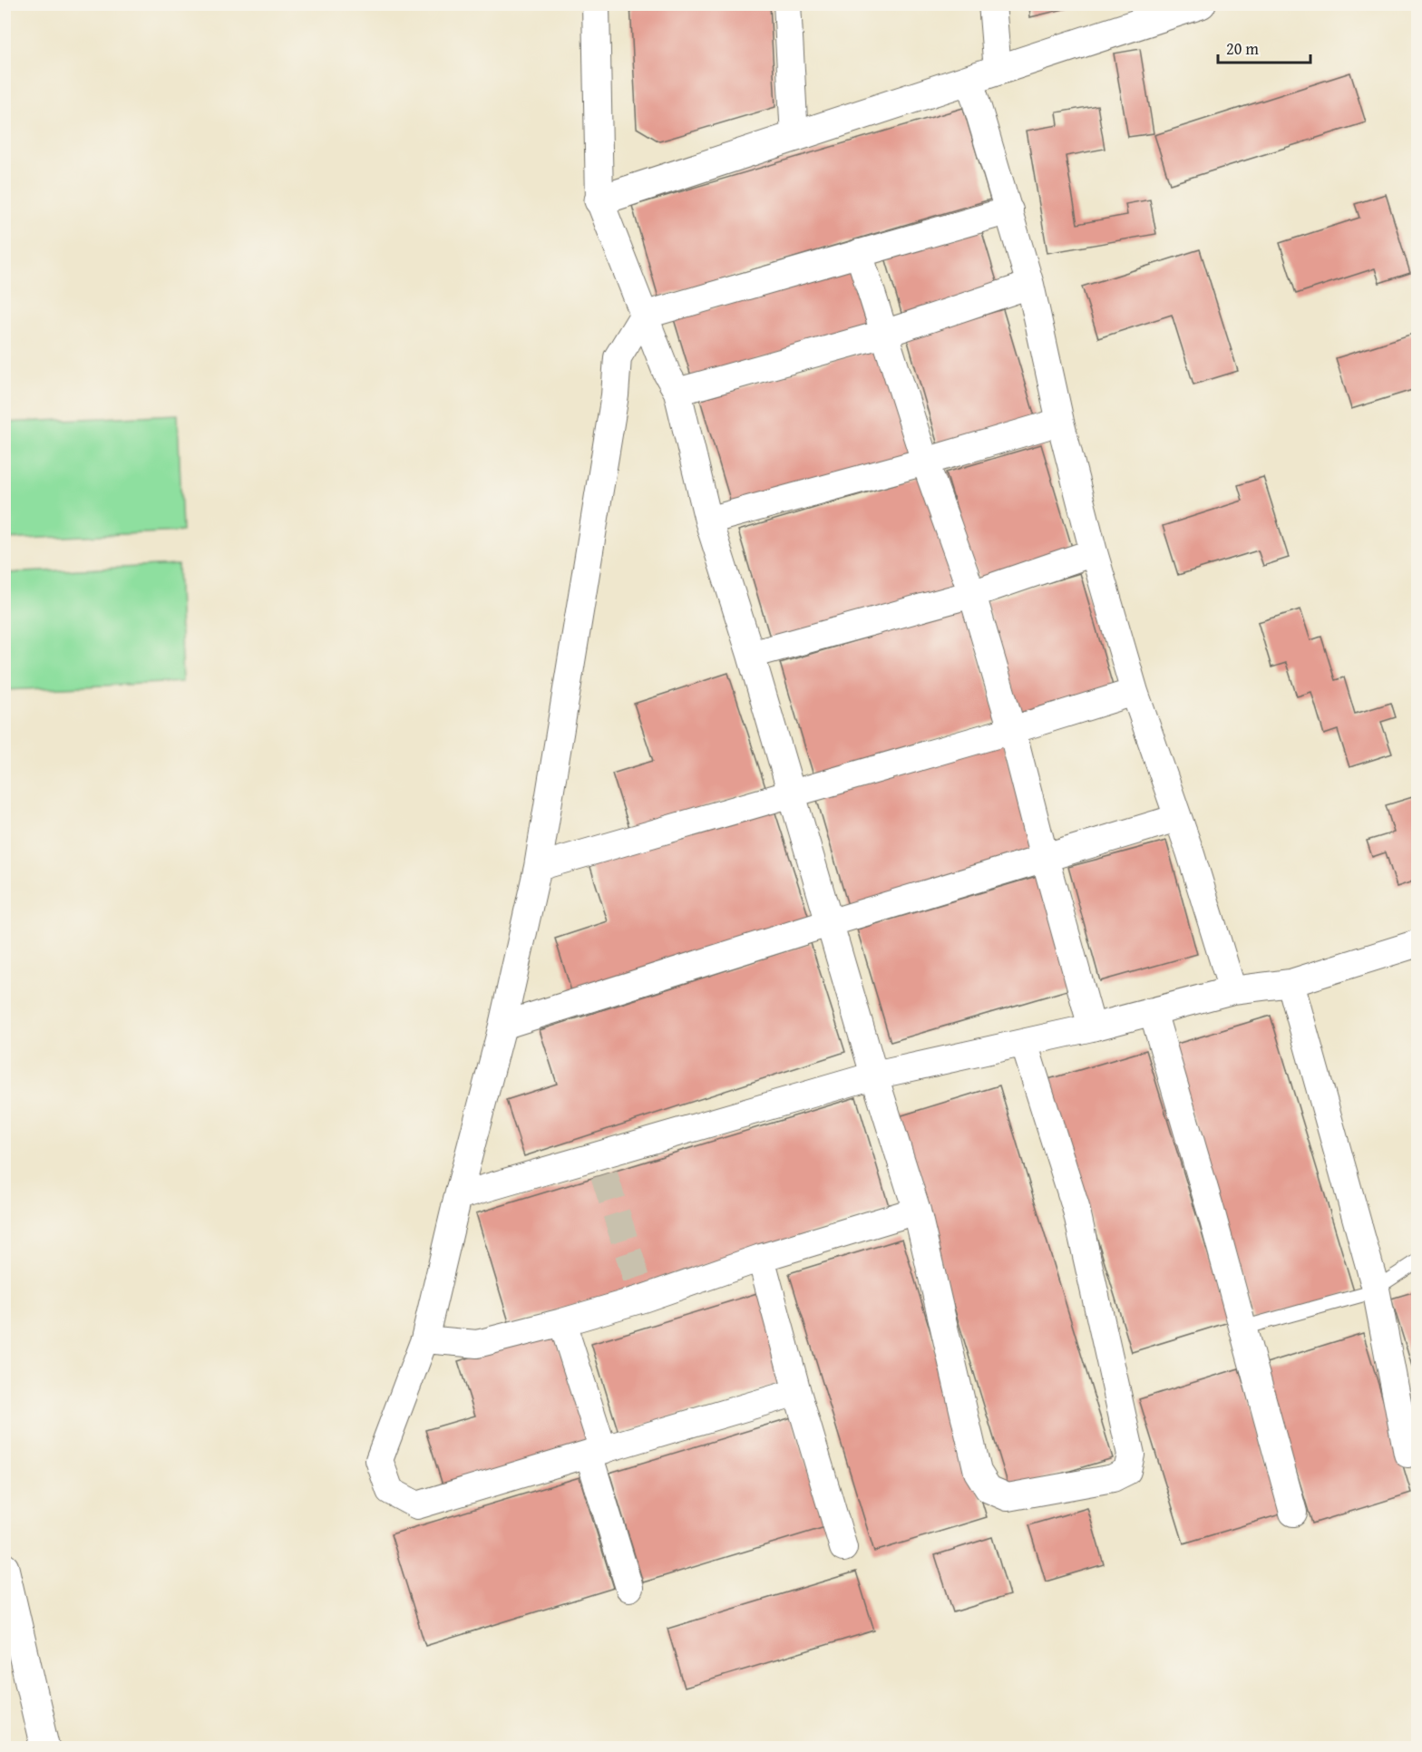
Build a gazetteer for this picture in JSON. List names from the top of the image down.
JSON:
{
  "scale_bar": "20 m"
}
